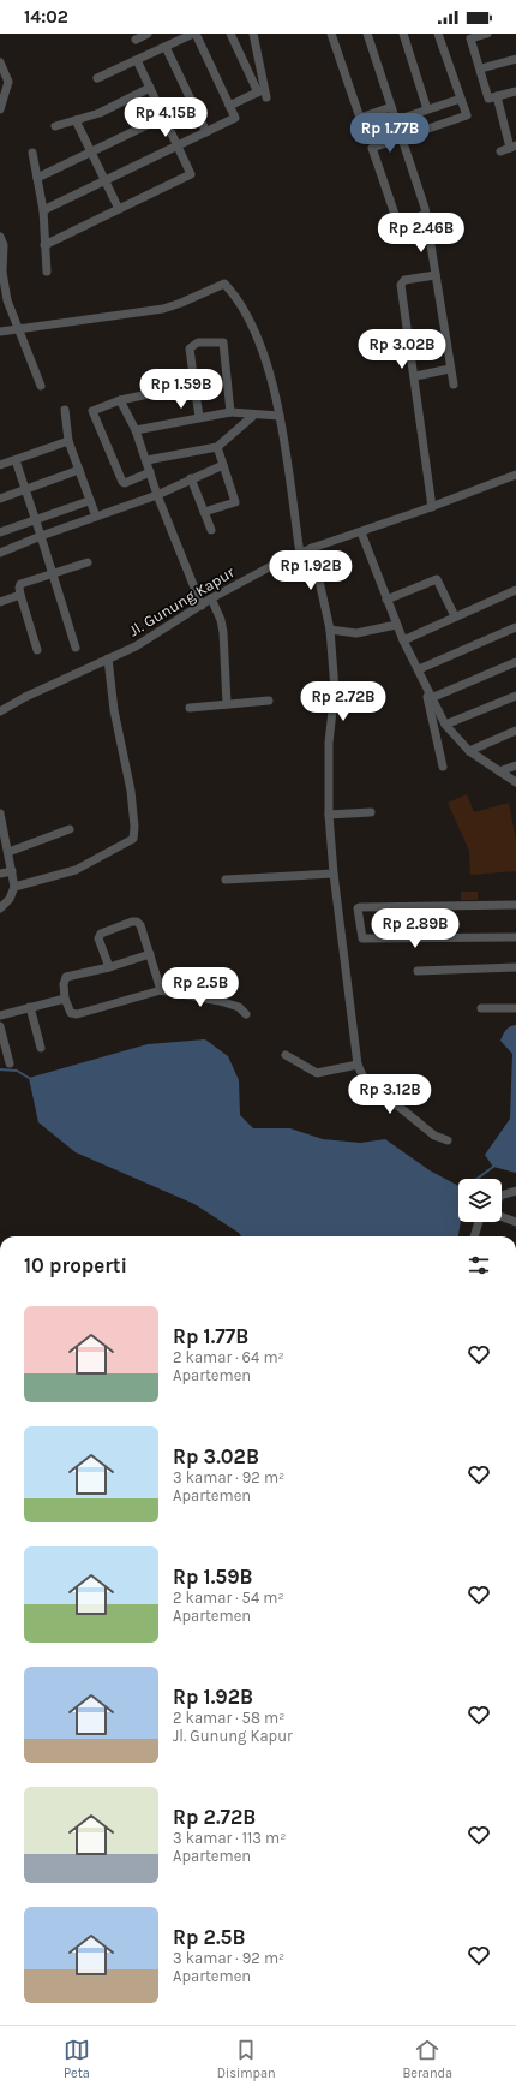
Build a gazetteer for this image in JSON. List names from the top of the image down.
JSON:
{
  "streets": {
    "street": ["Jl. Gunung Kapur"]
  },
  "page": {
    "status": "14:02",
    "price": [
      "Rp 4.15B",
      "Rp 1.77B",
      "Rp 2.46B",
      "Rp 3.02B",
      "Rp 1.59B",
      "Rp 1.92B",
      "Rp 2.72B",
      "Rp 2.89B",
      "Rp 2.5B",
      "Rp 3.12B"
    ],
    "heading": "10 properti",
    "list": [
      {
        "name": "Rp 1.77B",
        "note": "2 kamar · 64 m² · Apartemen"
      },
      {
        "name": "Rp 3.02B",
        "note": "3 kamar · 92 m² · Apartemen"
      },
      {
        "name": "Rp 1.59B",
        "note": "2 kamar · 54 m² · Apartemen"
      },
      {
        "name": "Rp 1.92B",
        "note": "2 kamar · 58 m² · Jl. Gunung Kapur"
      },
      {
        "name": "Rp 2.72B",
        "note": "3 kamar · 113 m² · Apartemen"
      },
      {
        "name": "Rp 2.5B",
        "note": "3 kamar · 92 m² · Apartemen"
      }
    ],
    "tabs": ["Peta", "Disimpan", "Beranda"]
  }
}
